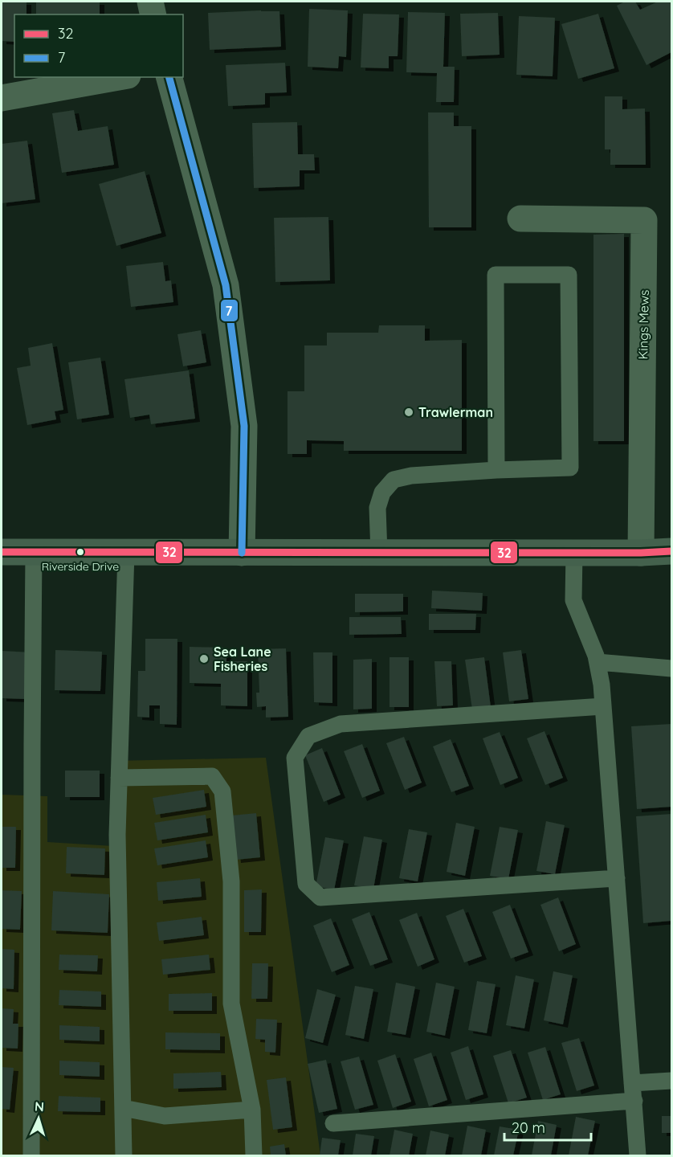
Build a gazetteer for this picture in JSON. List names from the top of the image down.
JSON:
{
  "streets": {
    "street": ["Kings Mews"]
  },
  "places": ["Trawlerman", "Riverside Drive", "Sea Lane Fisheries"],
  "lines": ["transit line 7", "transit line 32"],
  "legend": ["32", "7"],
  "scale_bar": "20 m",
  "north": "top"
}
